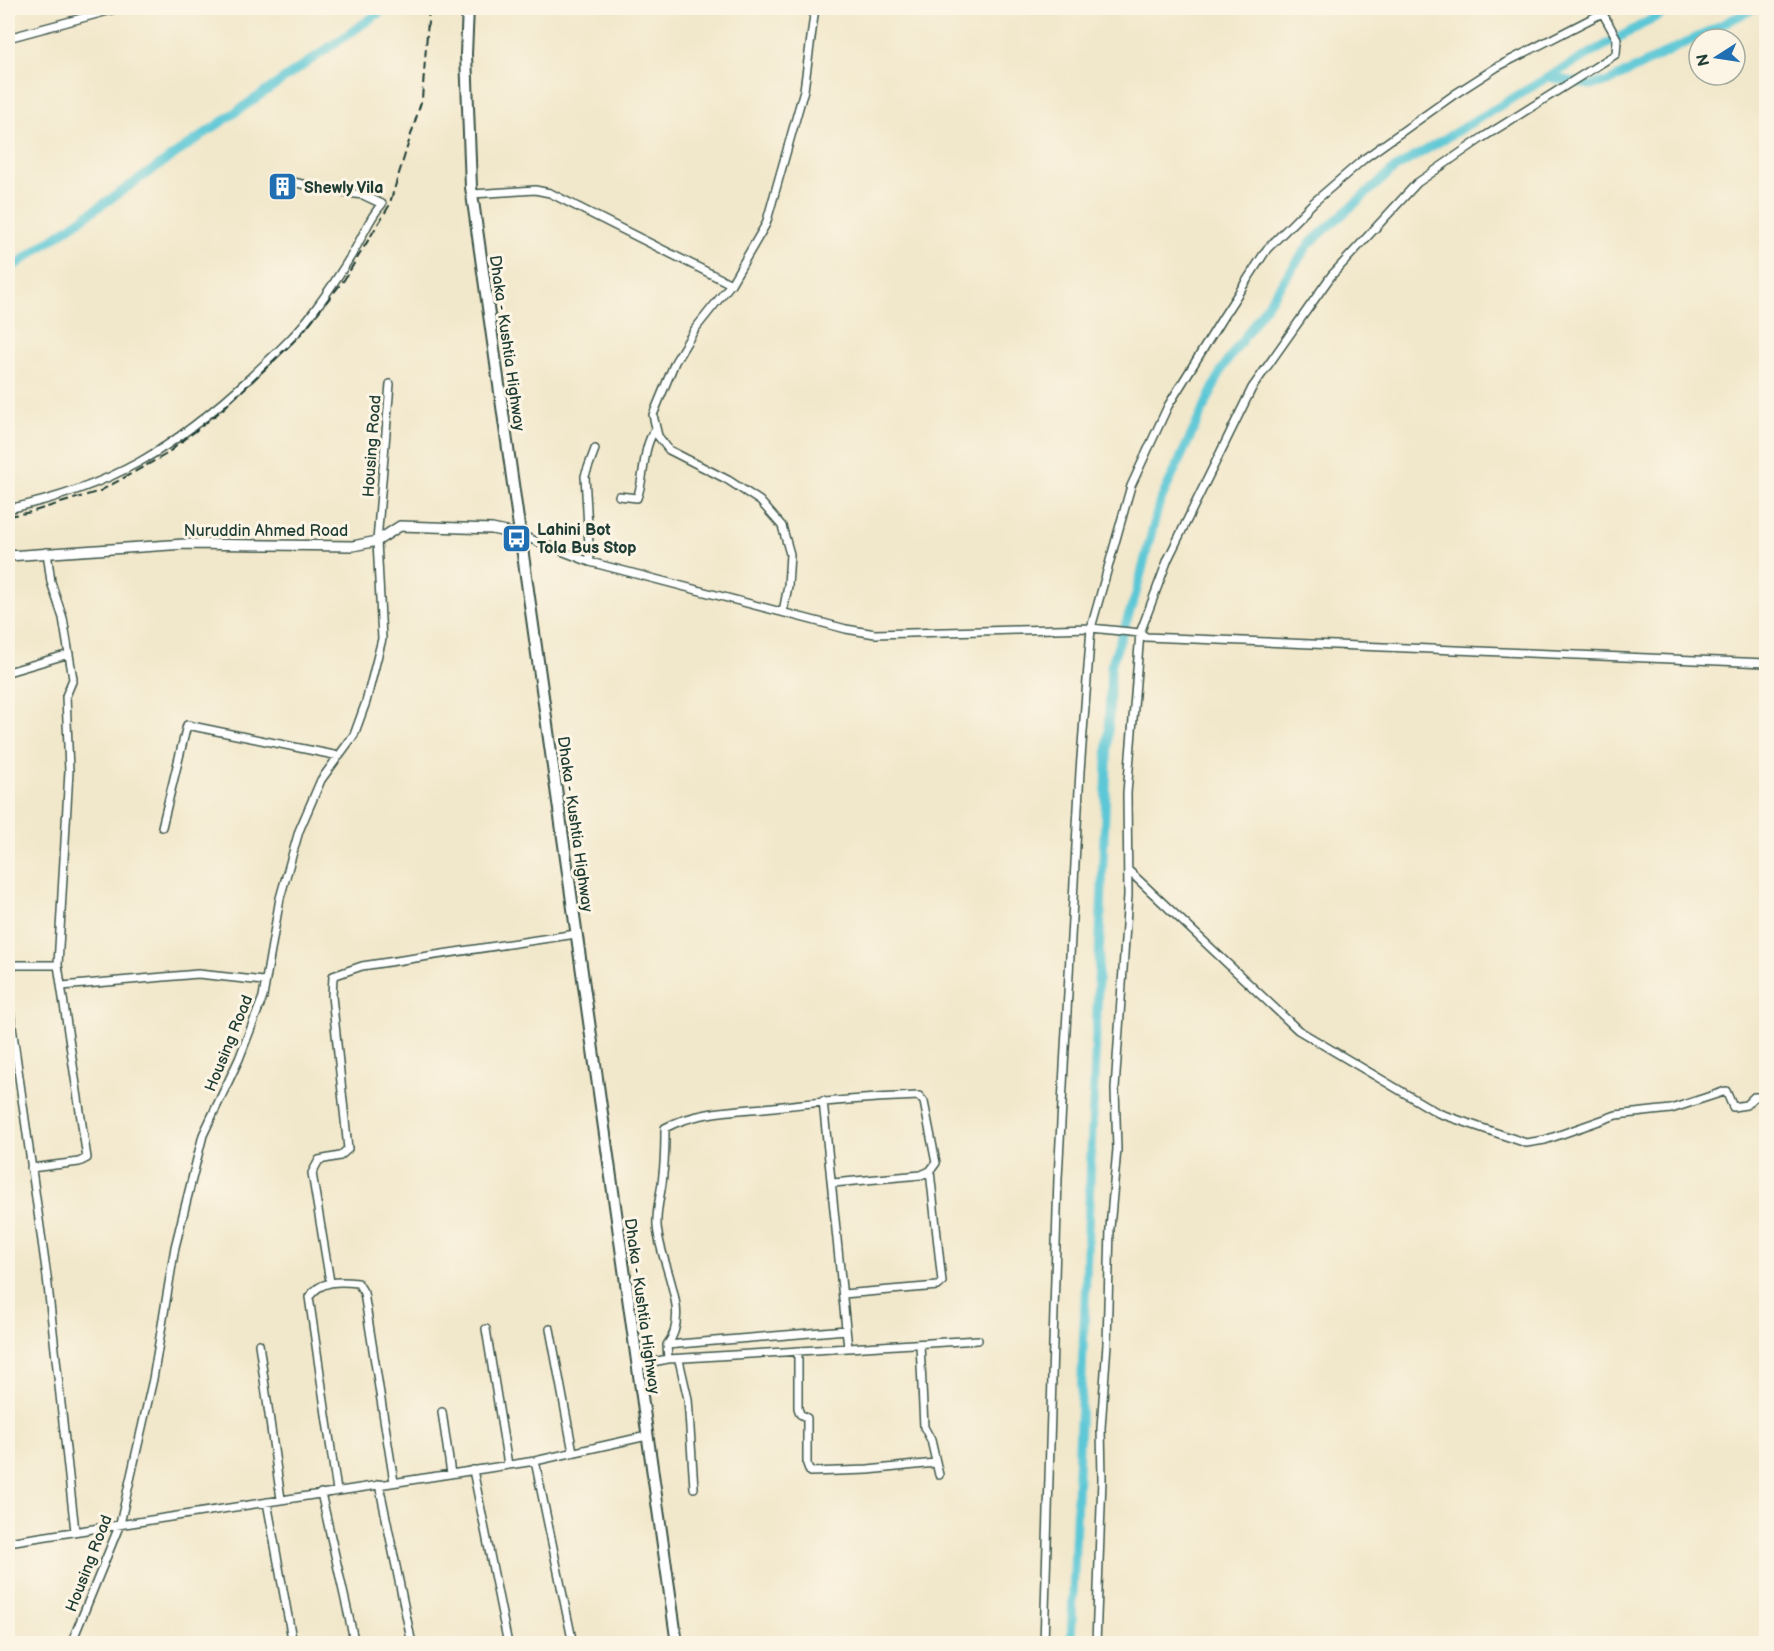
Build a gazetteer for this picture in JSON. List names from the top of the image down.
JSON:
{
  "streets": {
    "main road": ["Dhaka - Kushtia Highway", "Nuruddin Ahmed Road"],
    "street": ["Housing Road"]
  },
  "crossings": [
    ["Dhaka - Kushtia Highway", "Nuruddin Ahmed Road"],
    ["Housing Road", "Nuruddin Ahmed Road"]
  ],
  "places": {
    "building": ["Shewly Vila"],
    "bus stop": ["Lahini Bot Tola Bus Stop"]
  },
  "north": "left"
}
